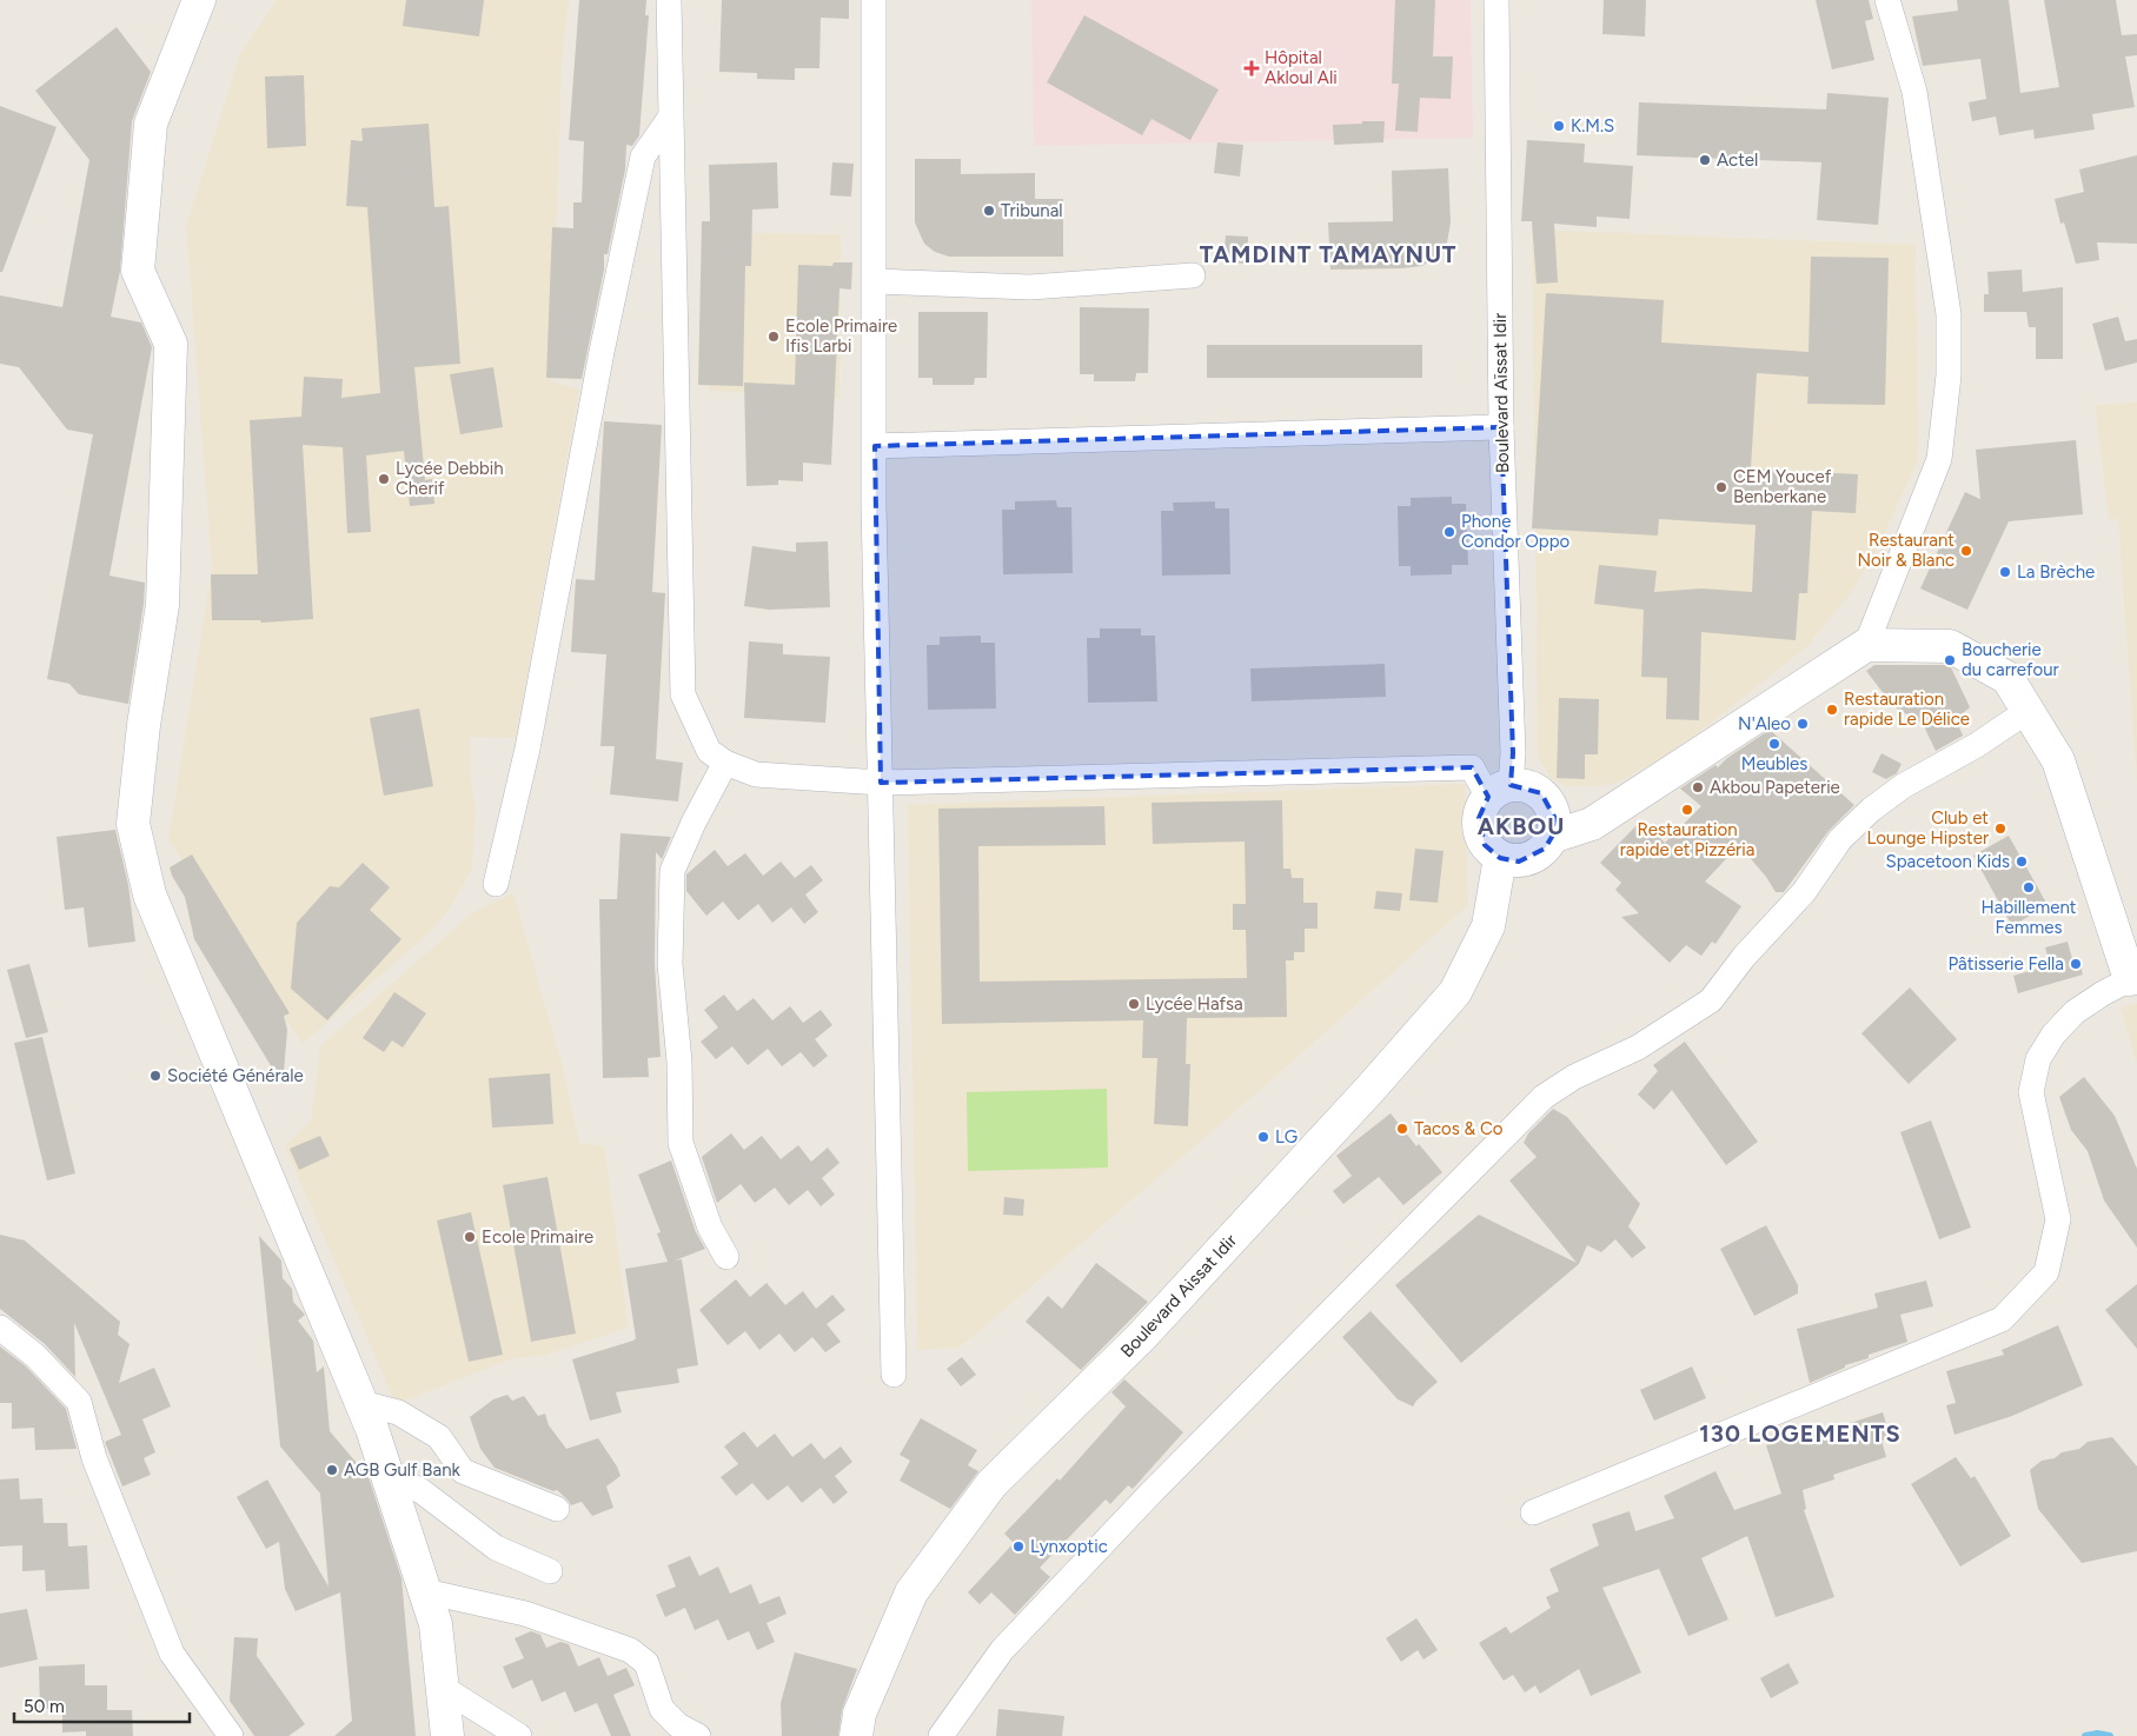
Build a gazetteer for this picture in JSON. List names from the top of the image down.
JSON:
{
  "streets": {
    "street": ["Boulevard Aïssat Idir", "Boulevard Aissat Idir"]
  },
  "crossings": [
    ["Boulevard Aïssat Idir", "Boulevard Aissat Idir"]
  ],
  "districts": ["TAMDINT TAMAYNUT", "AKBOU", "130 LOGEMENTS"],
  "places": {
    "health": ["Hôpital Akloul Ali"],
    "other": [
      "K.M.S",
      "Actel",
      "Tribunal",
      "Ecole Primaire Ifis Larbi",
      "Lycée Debbih Cherif",
      "CEM Youcef Benberkane",
      "Phone Condor Oppo",
      "Restaurant Noir & Blanc",
      "La Brèche",
      "Boucherie du carrefour",
      "Restauration rapide Le Délice",
      "N'Aleo",
      "Meubles",
      "Akbou Papeterie",
      "Restauration rapide et Pizzéria",
      "Club et Lounge Hipster",
      "Spacetoon Kids",
      "Habillement Femmes",
      "Pâtisserie Fella",
      "Lycée Hafsa",
      "Société Générale",
      "Tacos & Co",
      "LG",
      "Ecole Primaire",
      "AGB Gulf Bank",
      "Lynxoptic"
    ]
  },
  "scale_bar": "50 m"
}
